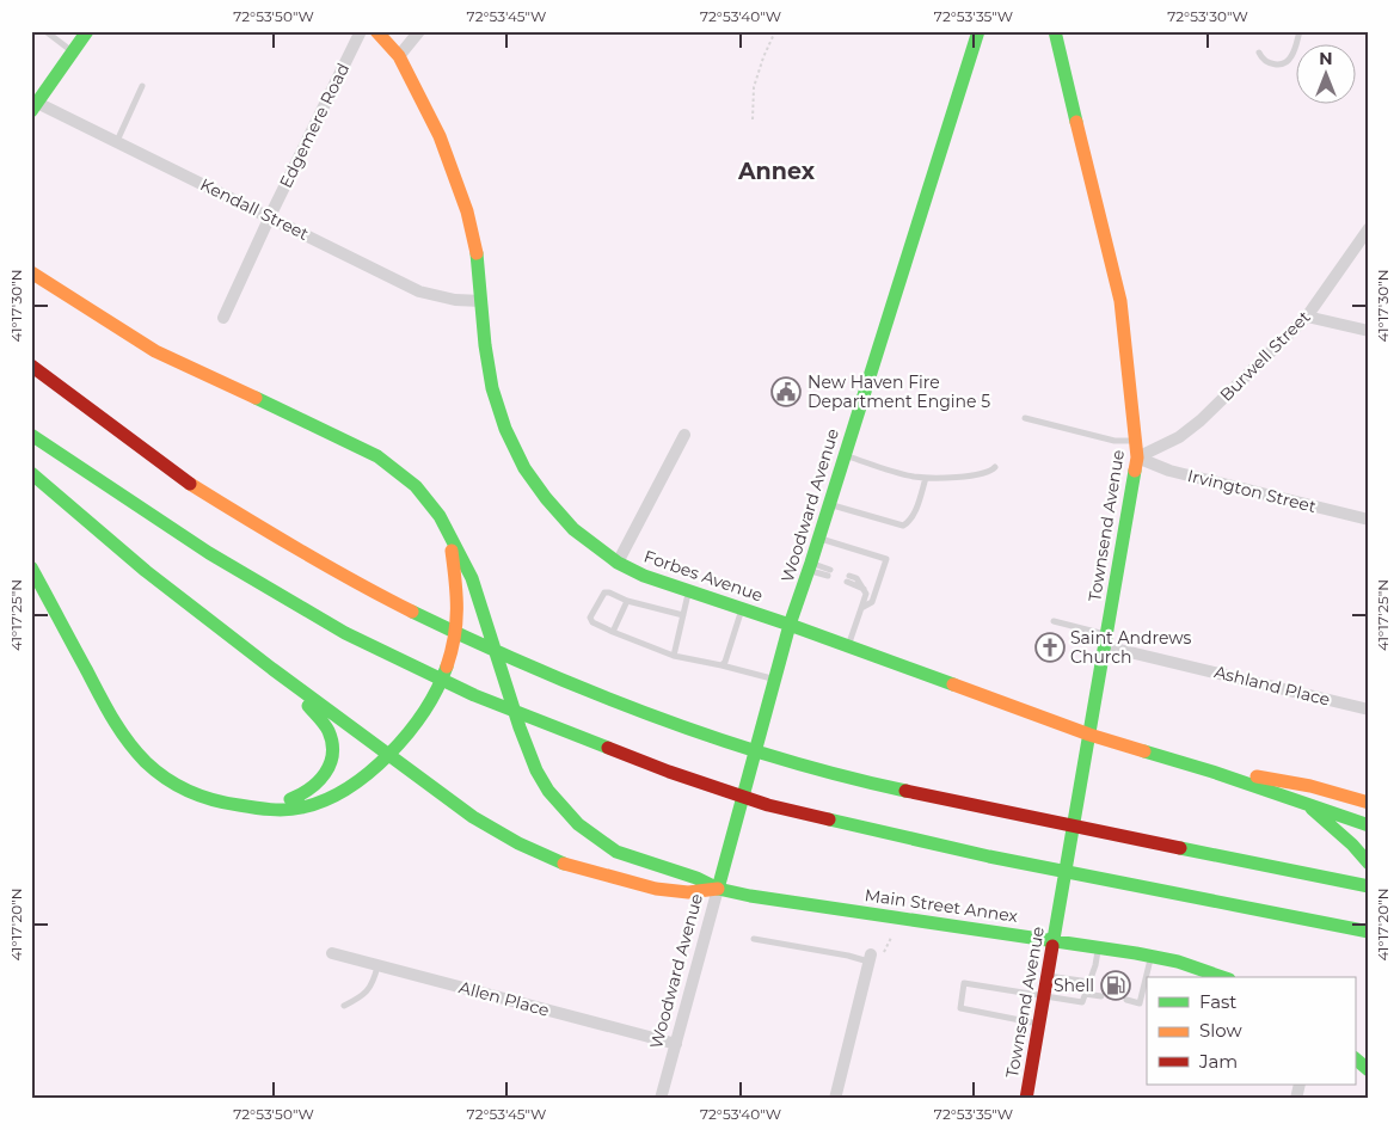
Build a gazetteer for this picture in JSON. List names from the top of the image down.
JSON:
{
  "streets": {
    "main road": [
      "Woodward Avenue",
      "Townsend Avenue",
      "Forbes Avenue",
      "Main Street Annex"
    ],
    "street": [
      "Edgemere Road",
      "Kendall Street",
      "Burwell Street",
      "Irvington Street",
      "Ashland Place",
      "Allen Place"
    ]
  },
  "crossings": [
    ["Edgemere Road", "Kendall Street"],
    ["Kendall Street", "Forbes Avenue"],
    ["Burwell Street", "Irvington Street"],
    ["Burwell Street", "Townsend Avenue"],
    ["Irvington Street", "Townsend Avenue"],
    ["Woodward Avenue", "Forbes Avenue"],
    ["Woodward Avenue", "Main Street Annex"],
    ["Woodward Avenue", "Allen Place"],
    ["Townsend Avenue", "Forbes Avenue"],
    ["Townsend Avenue", "Ashland Place"],
    ["Townsend Avenue", "Main Street Annex"]
  ],
  "districts": ["Annex"],
  "places": {
    "public building": ["New Haven Fire Department Engine 5"],
    "church": ["Saint Andrews Church"],
    "fuel station": ["Shell"]
  },
  "legend": ["Fast", "Slow", "Jam"],
  "north": "top",
  "coordinates": [
    "72°53'50\"W",
    "72°53'45\"W",
    "72°53'40\"W",
    "72°53'35\"W",
    "72°53'30\"W",
    "41°17'30\"N",
    "41°17'25\"N",
    "41°17'20\"N"
  ]
}
